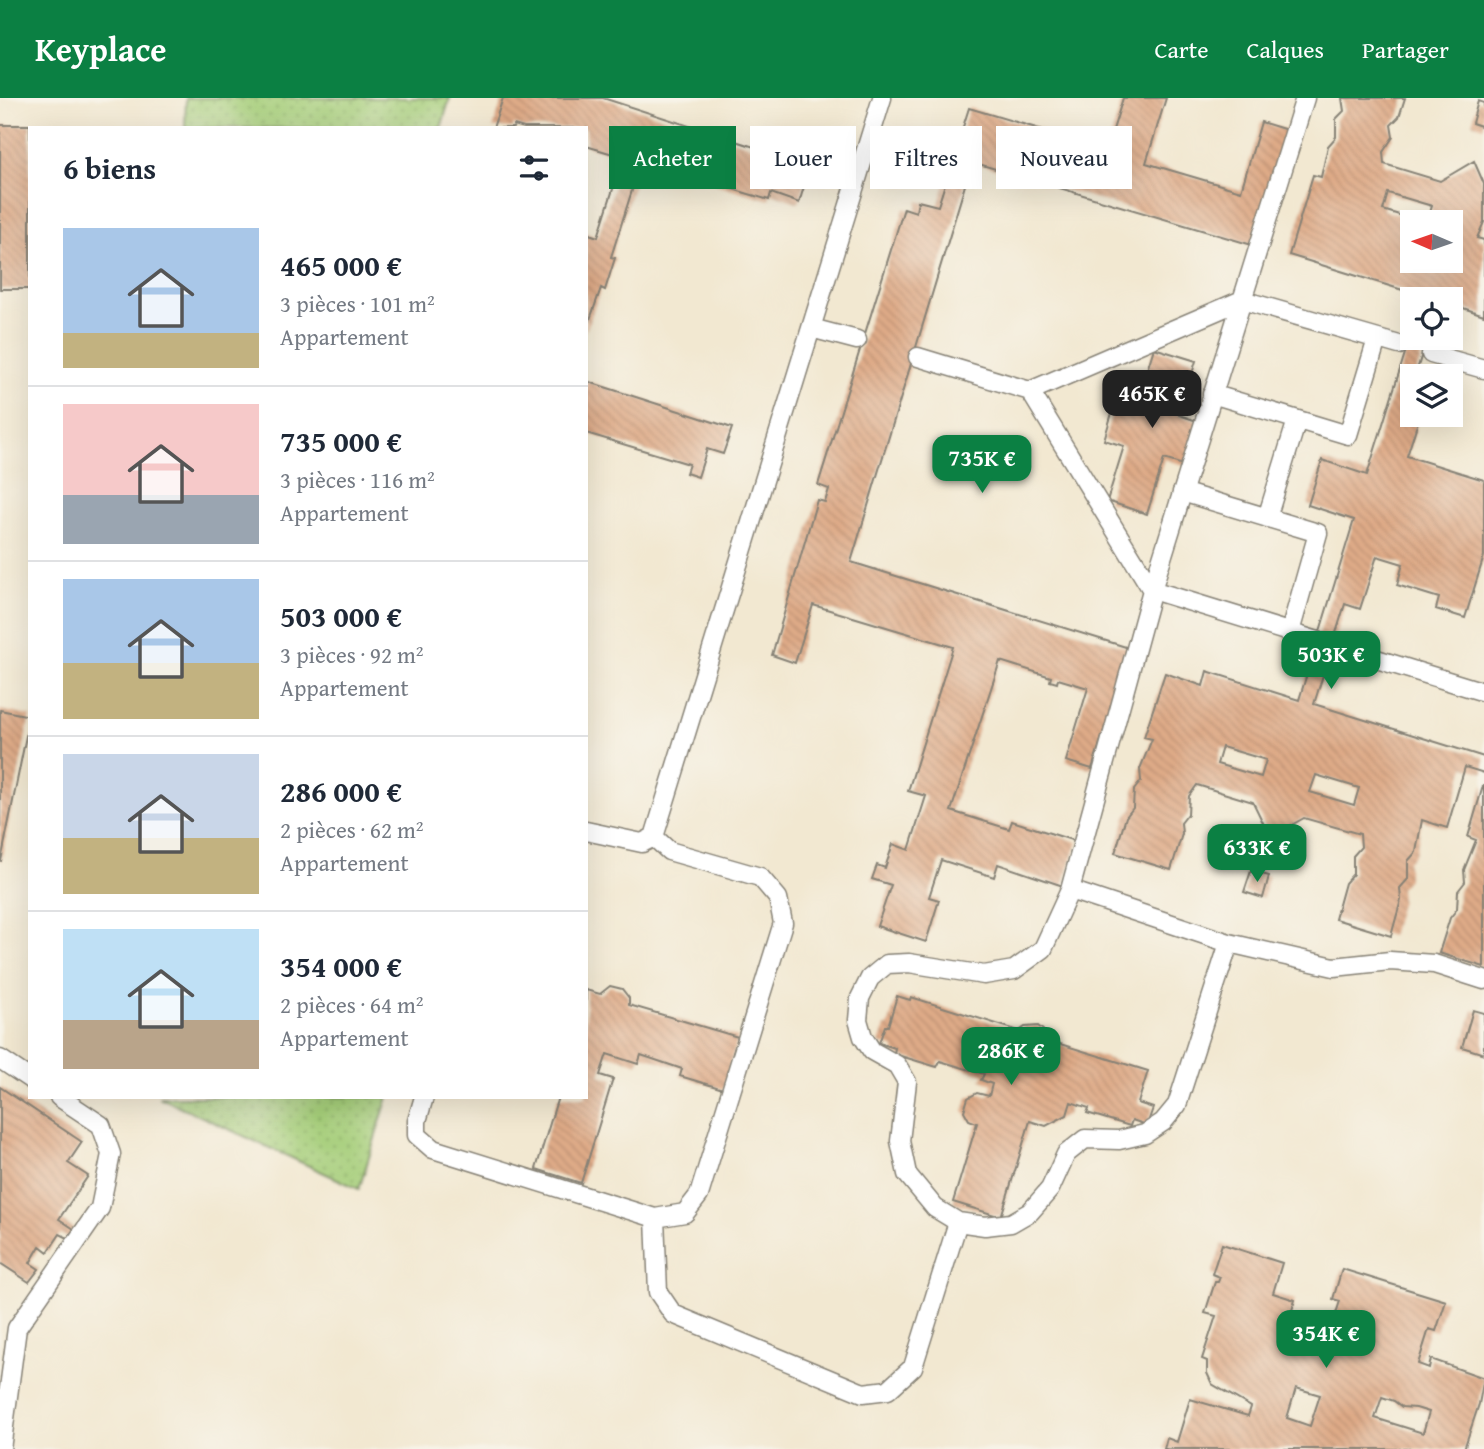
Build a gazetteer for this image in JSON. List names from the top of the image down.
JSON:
{
  "north": "left",
  "page": {
    "header": "Keyplace",
    "nav": ["Carte", "Calques", "Partager"],
    "chip": [
      "Acheter",
      "Louer",
      "Filtres",
      "Nouveau"
    ],
    "heading": "6 biens",
    "list": [
      {
        "name": "465 000 €",
        "note": "3 pièces · 101 m² · Appartement"
      },
      {
        "name": "735 000 €",
        "note": "3 pièces · 116 m² · Appartement"
      },
      {
        "name": "503 000 €",
        "note": "3 pièces · 92 m² · Appartement"
      },
      {
        "name": "286 000 €",
        "note": "2 pièces · 62 m² · Appartement"
      },
      {
        "name": "354 000 €",
        "note": "2 pièces · 64 m² · Appartement"
      }
    ],
    "price": [
      "465K €",
      "735K €",
      "503K €",
      "633K €",
      "286K €",
      "354K €"
    ]
  }
}
